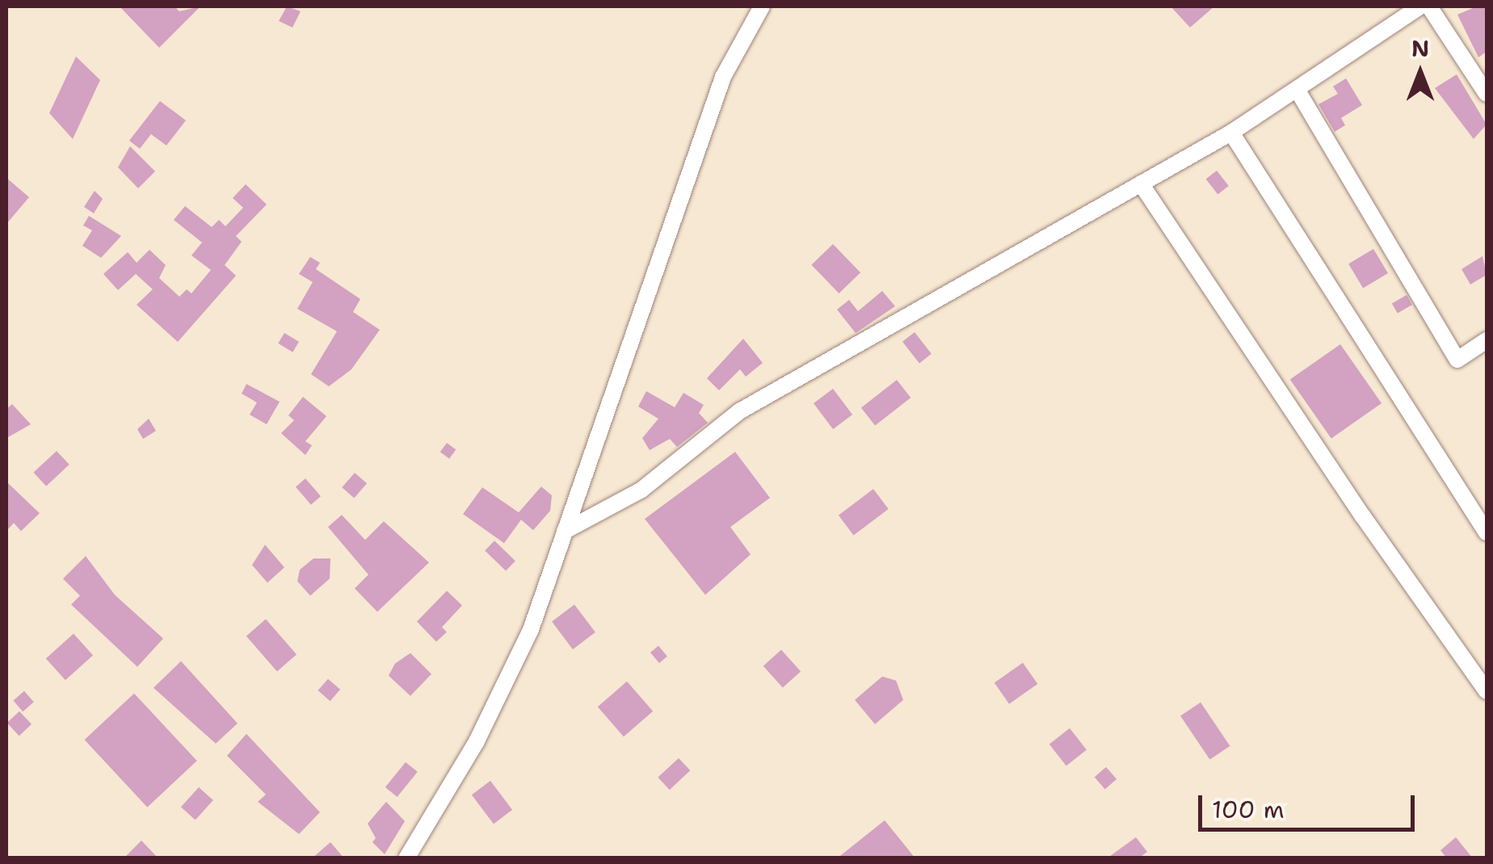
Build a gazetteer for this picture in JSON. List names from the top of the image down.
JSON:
{
  "scale_bar": "100 m",
  "north": "top"
}
